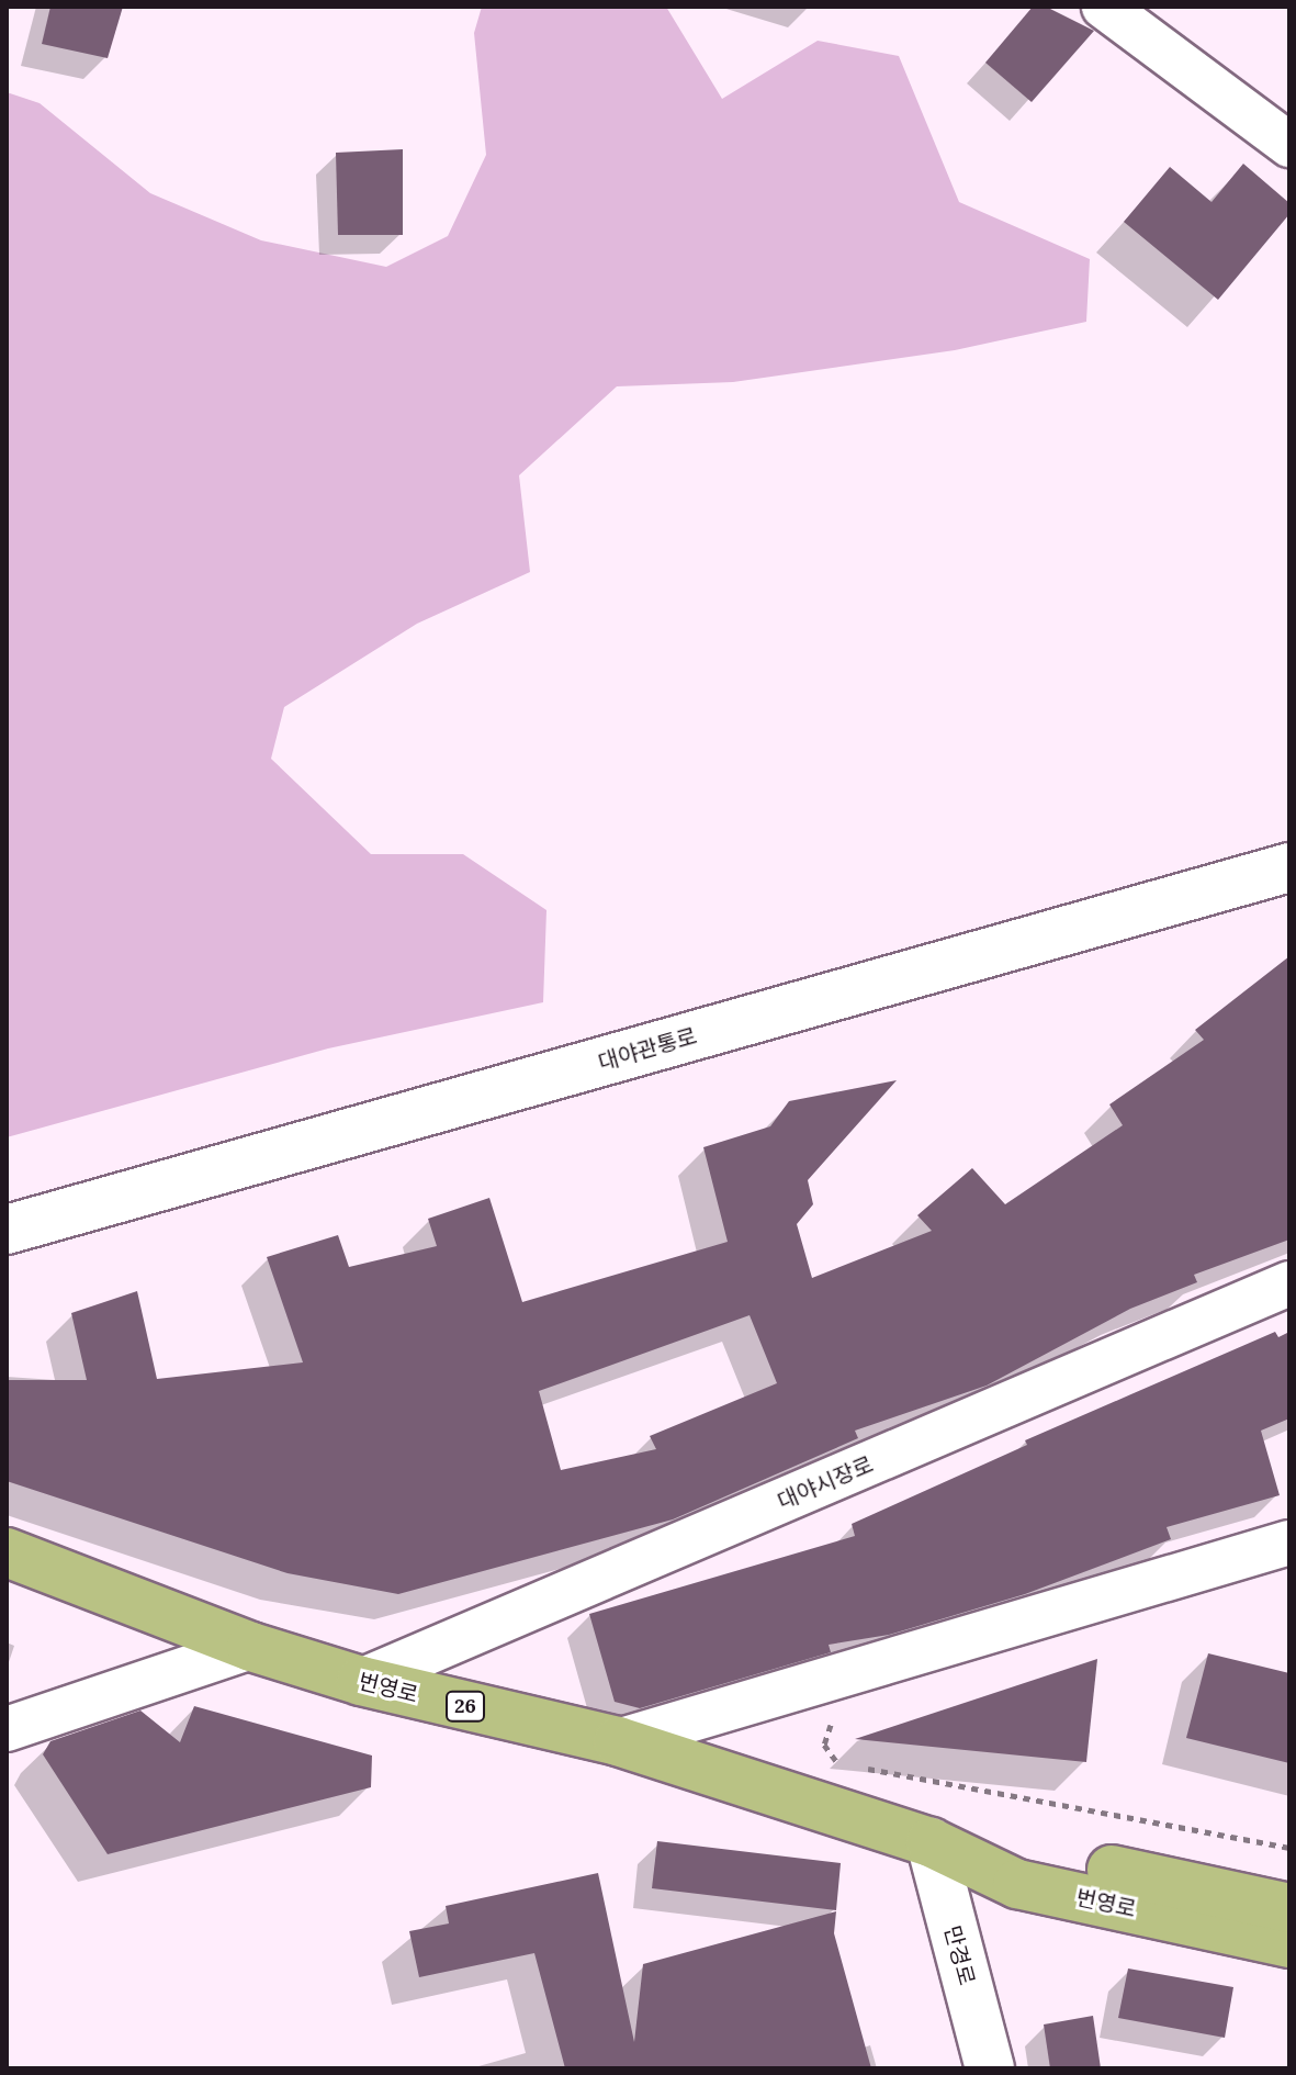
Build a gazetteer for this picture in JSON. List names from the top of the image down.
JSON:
{
  "streets": {
    "main road": [
      "대야관통로",
      "번영로",
      "26",
      "만경로"
    ],
    "street": ["대야시장로"]
  },
  "crossings": [
    ["대야시장로", "번영로"],
    ["번영로", "만경로"]
  ]
}
